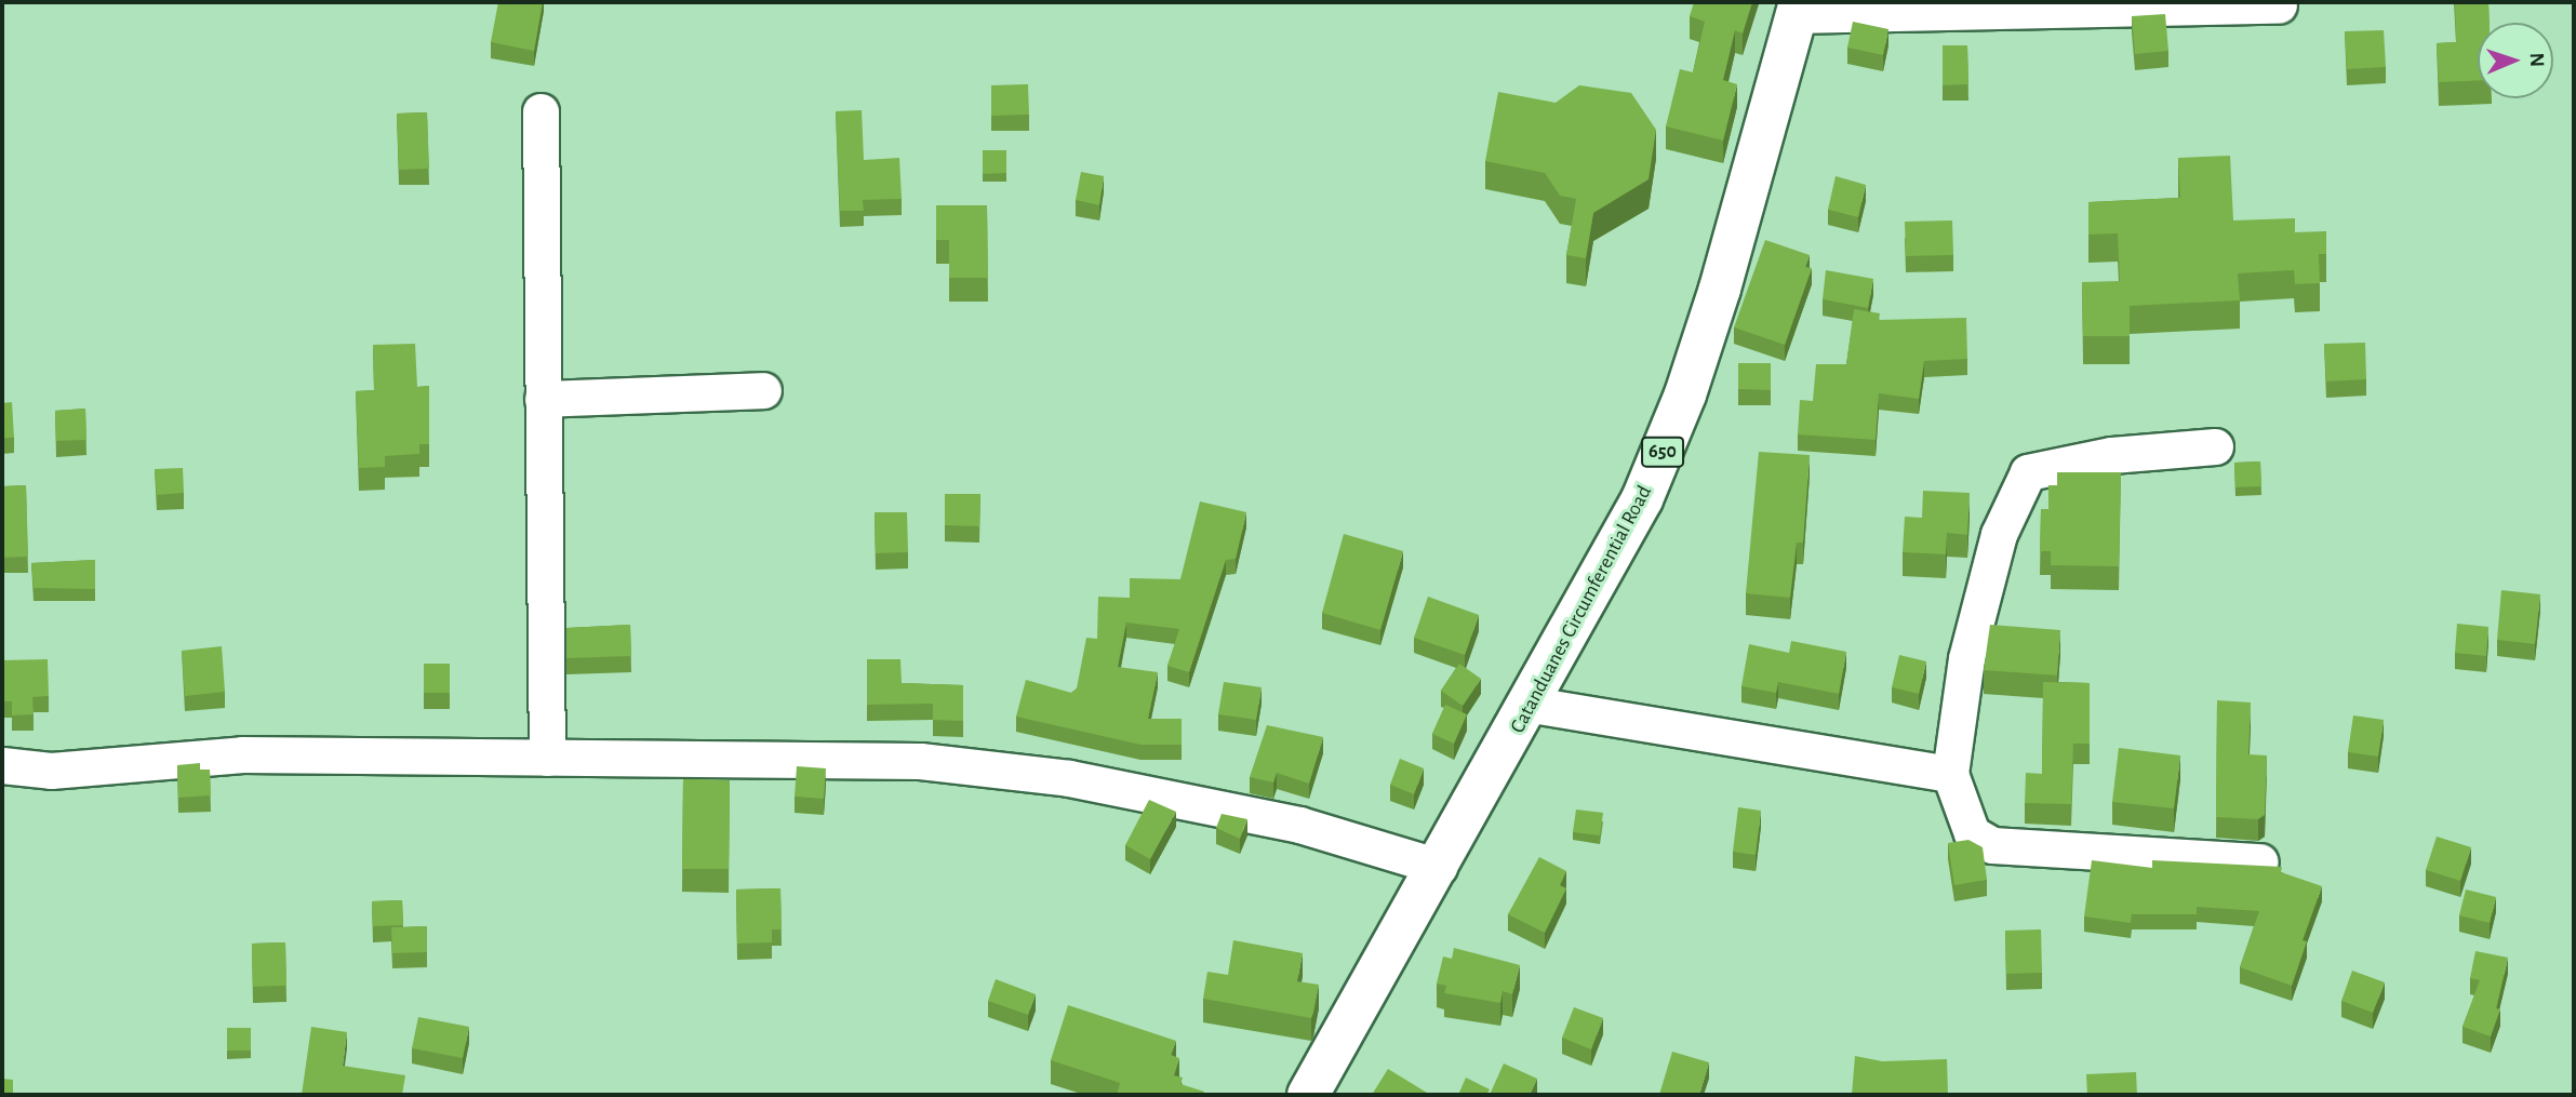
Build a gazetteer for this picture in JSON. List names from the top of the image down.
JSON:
{
  "streets": {
    "main road": ["650", "Catanduanes Circumferential Road"]
  },
  "north": "right"
}
